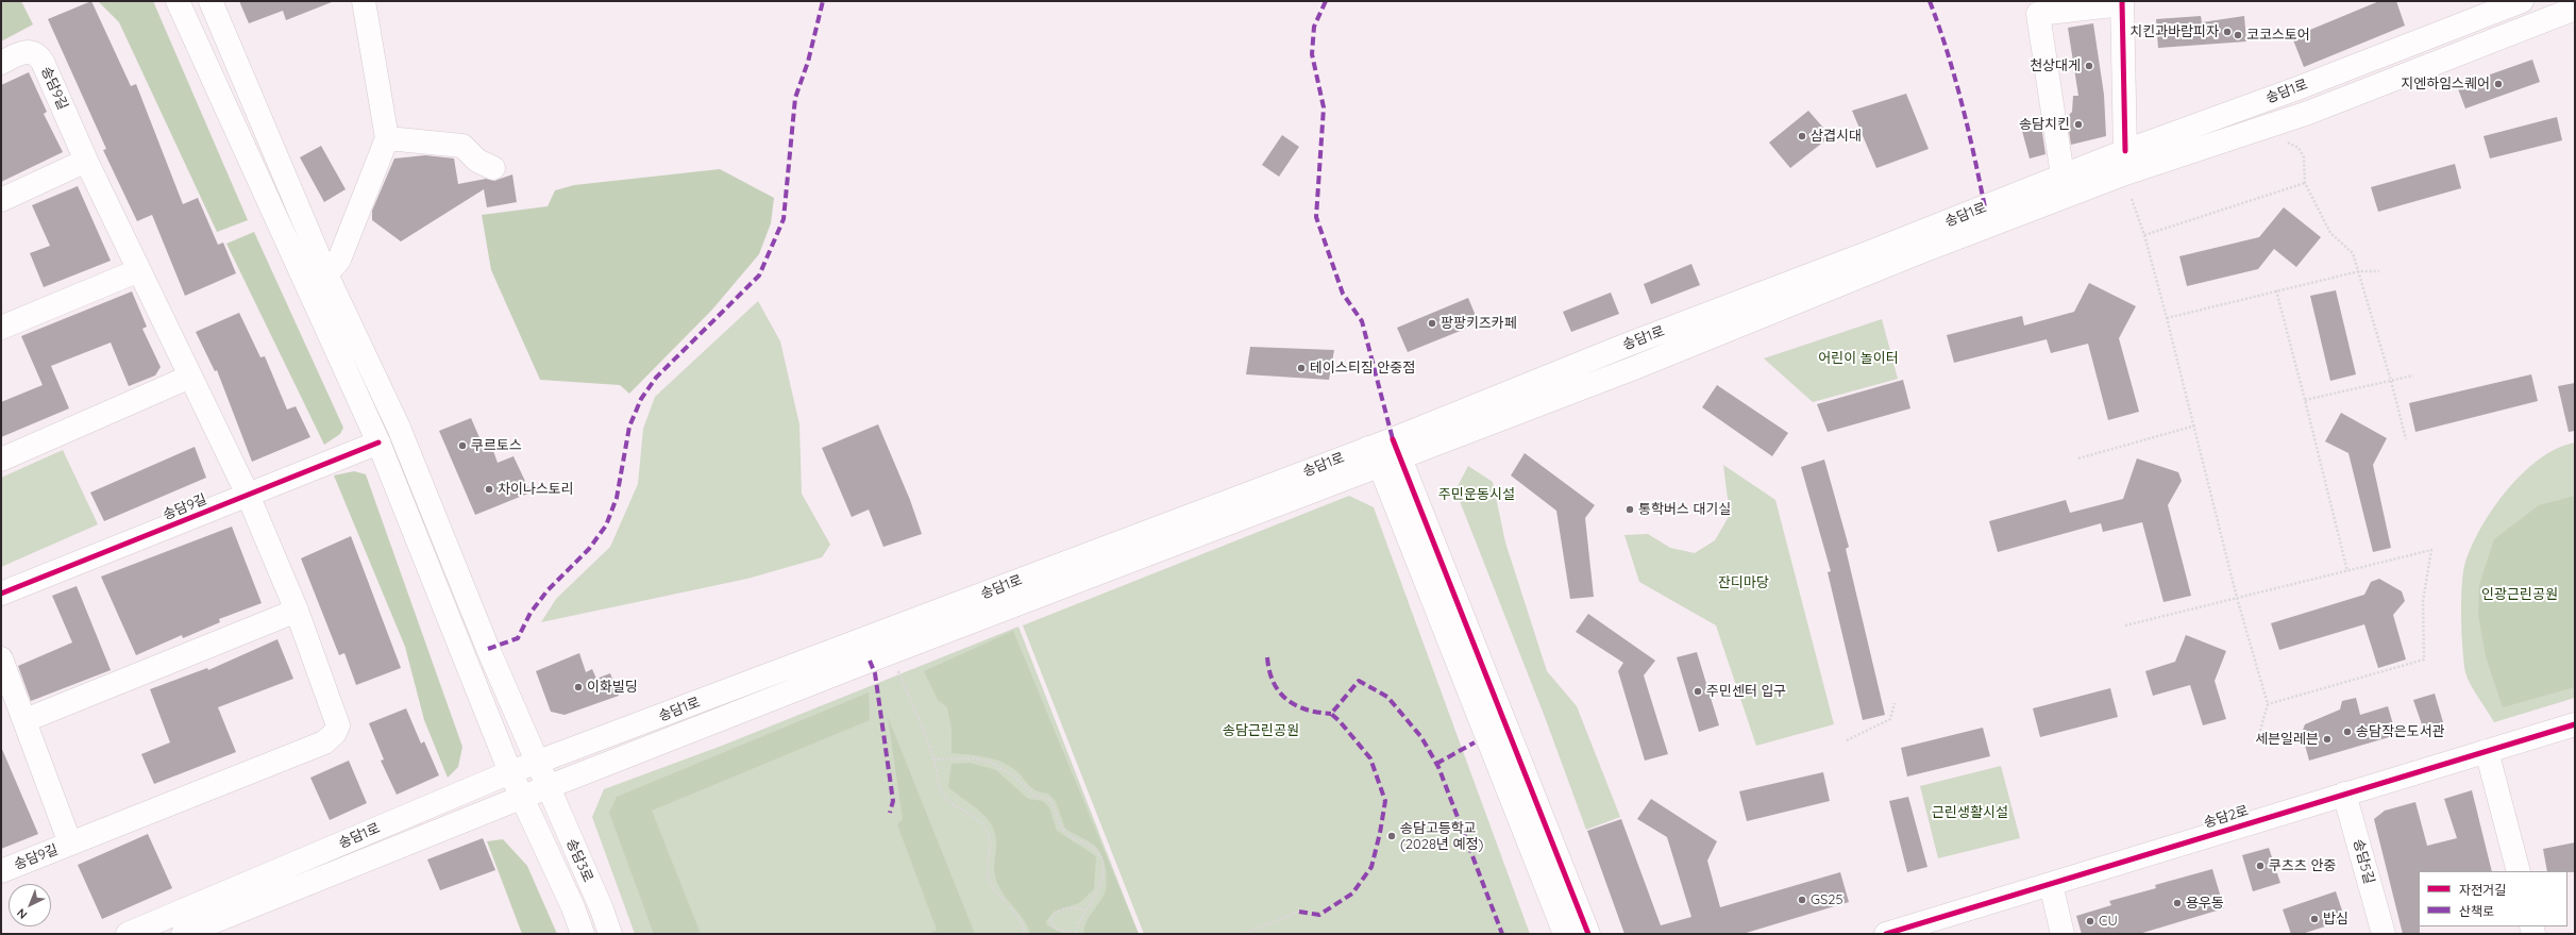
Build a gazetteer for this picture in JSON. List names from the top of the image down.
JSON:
{
  "streets": {
    "main road": [
      "송담9길",
      "송담1로",
      "송담2로",
      "송담3로",
      "송담5길"
    ]
  },
  "crossings": [
    ["송담9길", "송담3로"],
    ["송담1로", "송담3로"],
    ["송담2로", "송담5길"]
  ],
  "parks": [
    "어린이 놀이터",
    "주민운동시설",
    "잔디마당",
    "인광근린공원",
    "송담근린공원",
    "근린생활시설"
  ],
  "places": [
    "치킨과바람피자",
    "코코스토어",
    "천상대게",
    "지엔하임스퀘어",
    "송담치킨",
    "삼겹시대",
    "팡팡키즈카페",
    "테이스티짐 안중점",
    "쿠르토스",
    "차이나스토리",
    "통학버스 대기실",
    "이화빌딩",
    "주민센터 입구",
    "송담작은도서관",
    "세븐일레븐",
    "송담고등학교 (2028년 예정)",
    "쿠츠츠 안중",
    "GS25",
    "용우동",
    "밥심",
    "CU"
  ],
  "legend": ["자전거길", "산책로"],
  "north": "bottom left"
}
